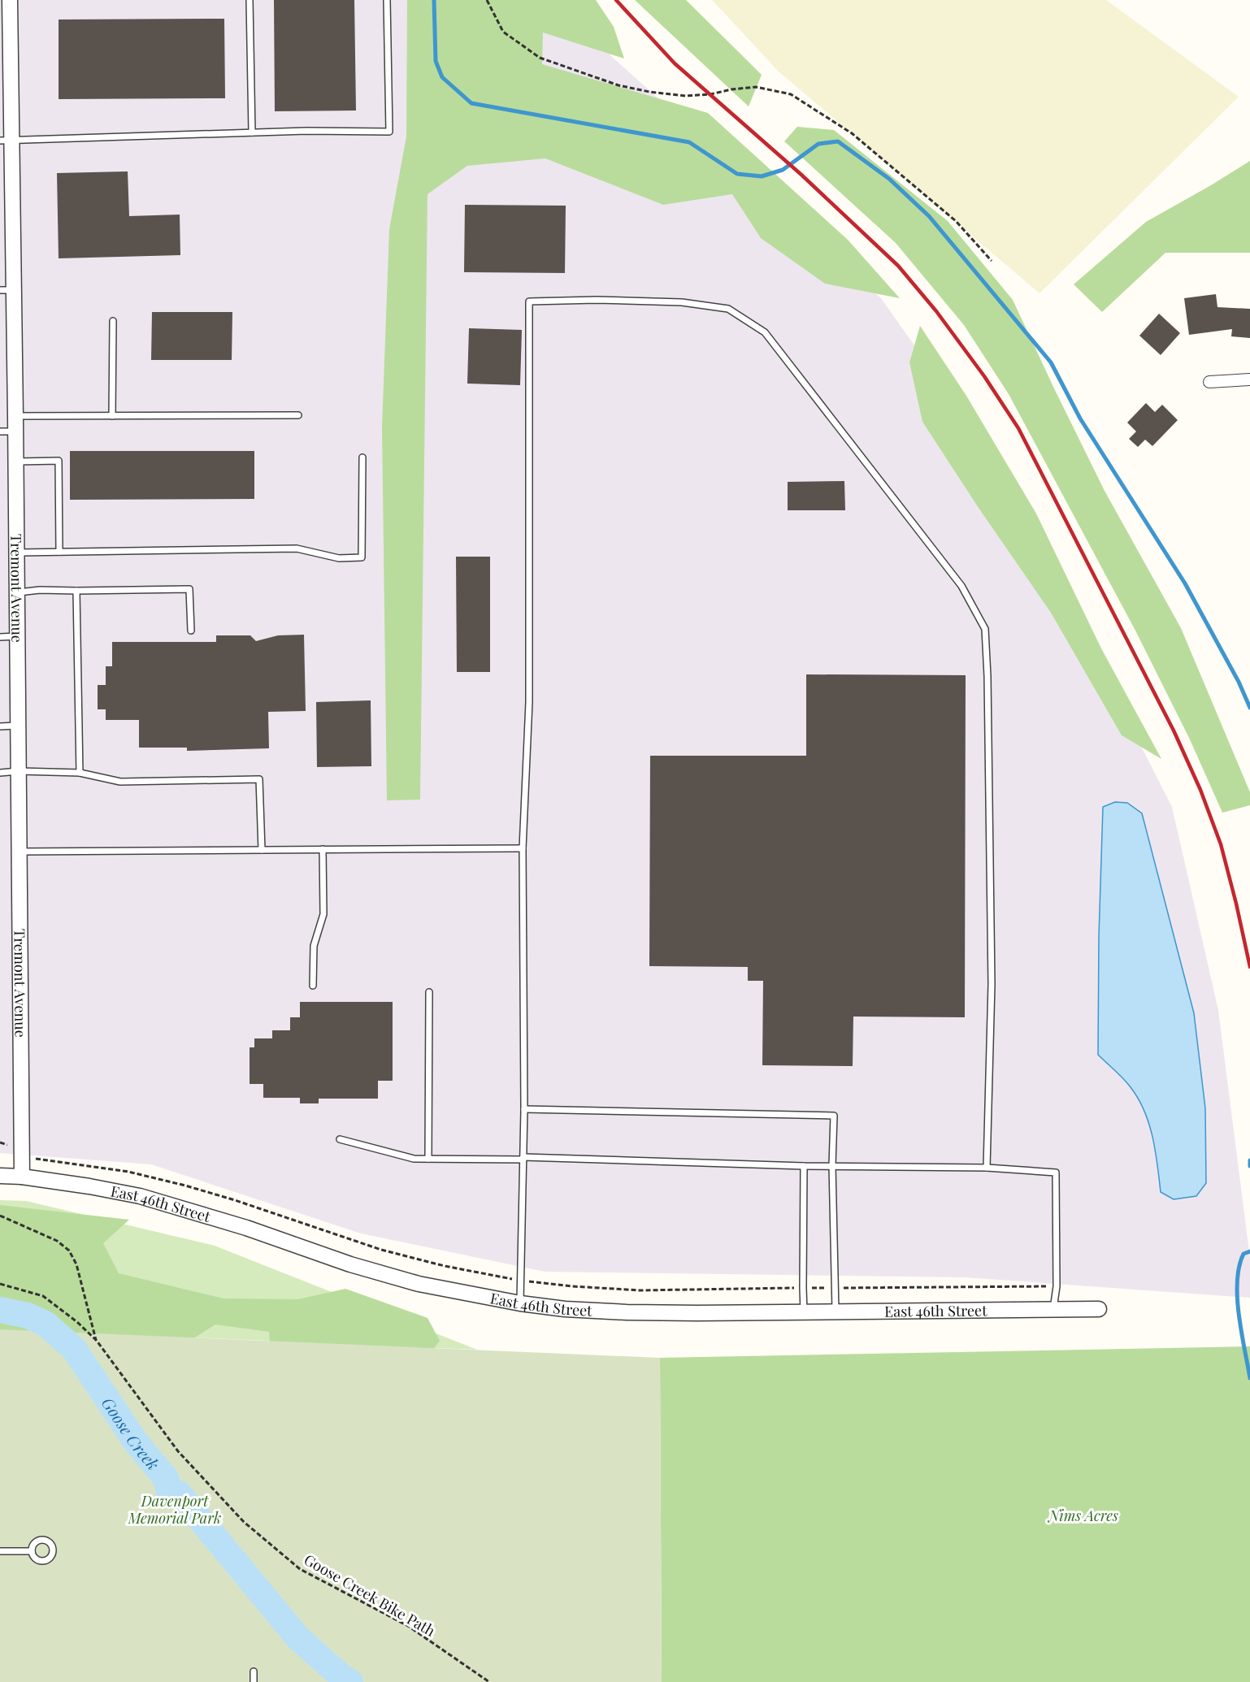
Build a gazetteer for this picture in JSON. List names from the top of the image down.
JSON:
{
  "streets": {
    "street": ["Tremont Avenue", "East 46th Street"],
    "path": ["Goose Creek Bike Path"]
  },
  "crossings": [
    ["Tremont Avenue", "East 46th Street"]
  ],
  "water": ["Goose Creek"],
  "parks": ["Davenport Memorial Park", "Nims Acres"]
}
